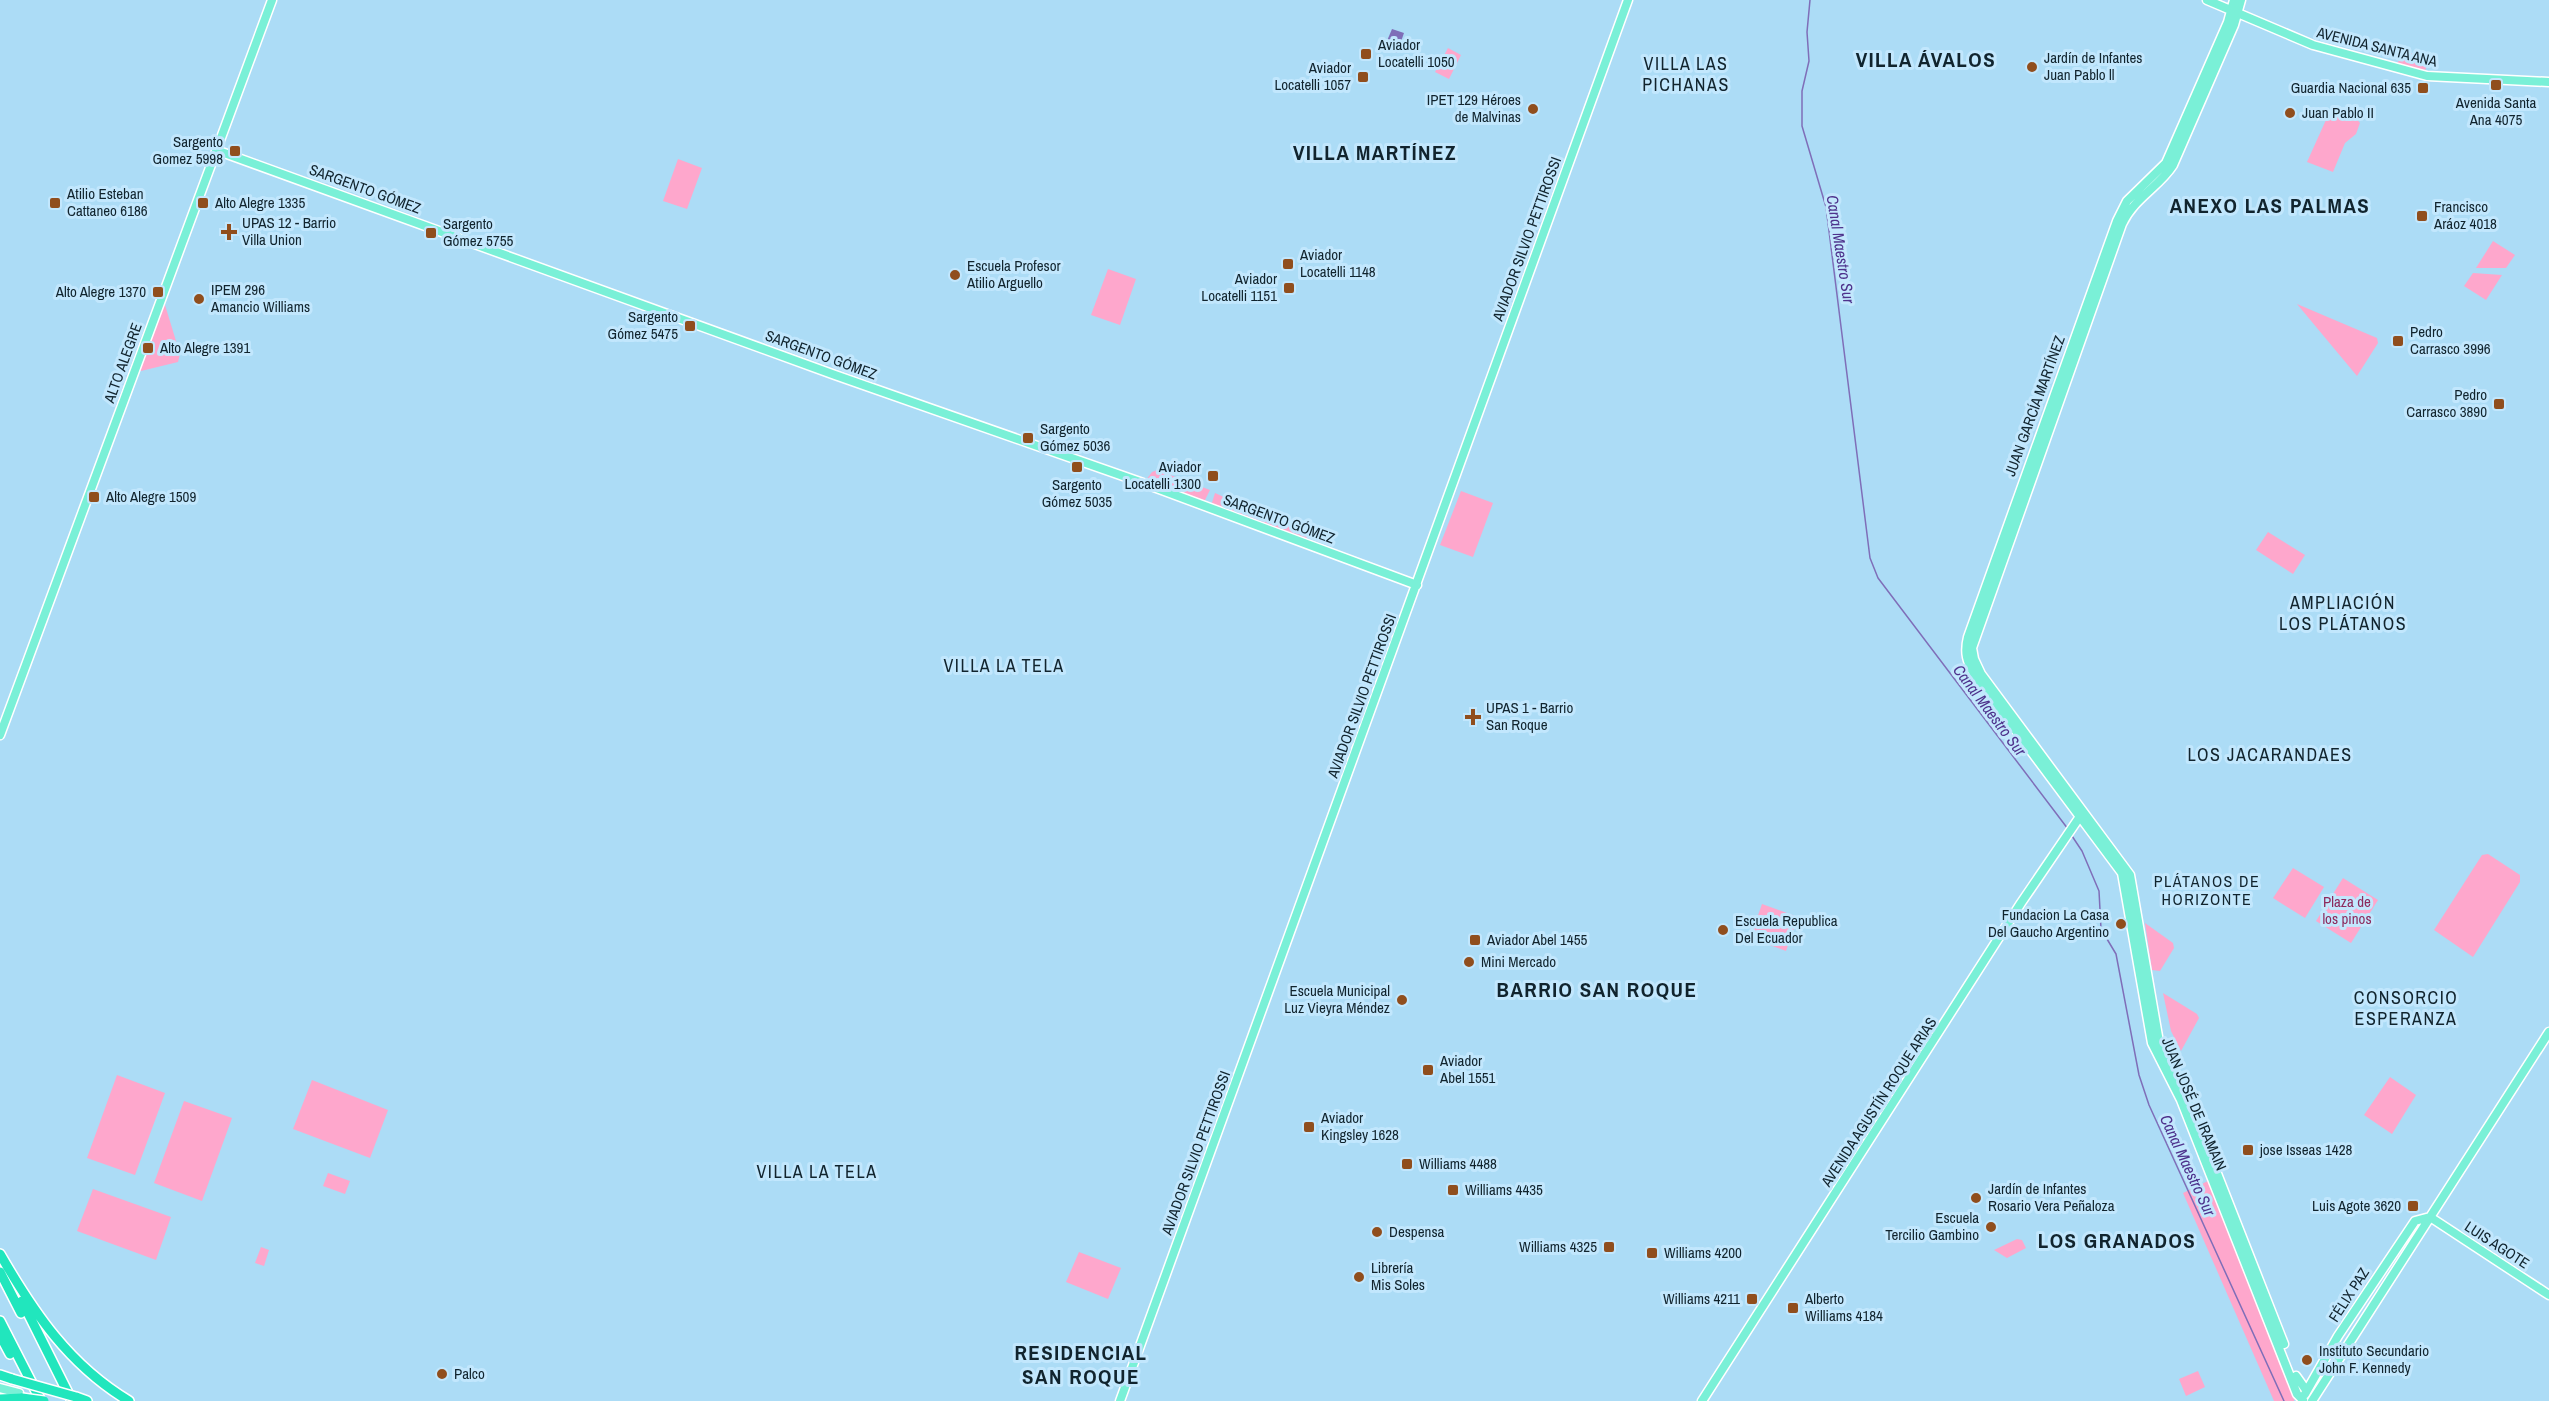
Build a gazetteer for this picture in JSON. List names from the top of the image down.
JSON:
{
  "streets": {
    "main road": [
      "AVENIDA SANTA ANA",
      "SARGENTO GÓMEZ",
      "AVIADOR SILVIO PETTIROSSI",
      "ALTO ALEGRE",
      "JUAN GARCÍA MARTÍNEZ",
      "AVENIDA AGUSTÍN ROQUE ARIAS",
      "JUAN JOSÉ DE IRAMAIN",
      "LUIS AGOTE",
      "FÉLIX PAZ"
    ]
  },
  "crossings": [
    ["AVENIDA SANTA ANA", "JUAN GARCÍA MARTÍNEZ"],
    ["SARGENTO GÓMEZ", "AVIADOR SILVIO PETTIROSSI"],
    ["SARGENTO GÓMEZ", "ALTO ALEGRE"],
    ["JUAN GARCÍA MARTÍNEZ", "AVENIDA AGUSTÍN ROQUE ARIAS"],
    ["JUAN GARCÍA MARTÍNEZ", "JUAN JOSÉ DE IRAMAIN"],
    ["AVENIDA AGUSTÍN ROQUE ARIAS", "JUAN JOSÉ DE IRAMAIN"],
    ["JUAN JOSÉ DE IRAMAIN", "FÉLIX PAZ"],
    ["LUIS AGOTE", "FÉLIX PAZ"]
  ],
  "districts": [
    "VILLA ÁVALOS",
    "VILLA LAS PICHANAS",
    "VILLA MARTÍNEZ",
    "ANEXO LAS PALMAS",
    "AMPLIACIÓN LOS PLÁTANOS",
    "VILLA LA TELA",
    "LOS JACARANDAES",
    "PLÁTANOS DE HORIZONTE",
    "BARRIO SAN ROQUE",
    "CONSORCIO ESPERANZA",
    "VILLA LA TELA",
    "LOS GRANADOS",
    "RESIDENCIAL SAN ROQUE"
  ],
  "water": ["Canal Maestro Sur"],
  "parks": ["Plaza de los pinos"],
  "places": {
    "transit": [
      "Aviador Locatelli 1050",
      "Aviador Locatelli 1057",
      "Avenida Santa Ana 4075",
      "Guardia Nacional 635",
      "Sargento Gomez 5998",
      "Atilio Esteban Cattaneo 6186",
      "Alto Alegre 1335",
      "Francisco Aráoz 4018",
      "Sargento Gómez 5755",
      "Aviador Locatelli 1148",
      "Aviador Locatelli 1151",
      "Alto Alegre 1370",
      "Sargento Gómez 5475",
      "Pedro Carrasco 3996",
      "Alto Alegre 1391",
      "Pedro Carrasco 3890",
      "Sargento Gómez 5036",
      "Sargento Gómez 5035",
      "Aviador Locatelli 1300",
      "Alto Alegre 1509",
      "Aviador Abel 1455",
      "Aviador Abel 1551",
      "Aviador Kingsley 1628",
      "jose Isseas 1428",
      "Williams 4488",
      "Williams 4435",
      "Luis Agote 3620",
      "Williams 4325",
      "Williams 4200",
      "Williams 4211",
      "Alberto Williams 4184"
    ],
    "other": [
      "Jardín de Infantes Juan Pablo ll",
      "IPET 129 Héroes de Malvinas",
      "Juan Pablo II",
      "Escuela Profesor Atilio Arguello",
      "IPEM 296 Amancio Williams",
      "Fundacion La Casa Del Gaucho Argentino",
      "Escuela Republica Del Ecuador",
      "Mini Mercado",
      "Escuela Municipal Luz Vieyra Méndez",
      "Jardín de Infantes Rosario Vera Peñaloza",
      "Escuela Tercilio Gambino",
      "Despensa",
      "Librería Mis Soles",
      "Instituto Secundario John F. Kennedy",
      "Palco"
    ],
    "health": ["UPAS 12 - Barrio Villa Union", "UPAS 1 - Barrio San Roque"]
  }
}
